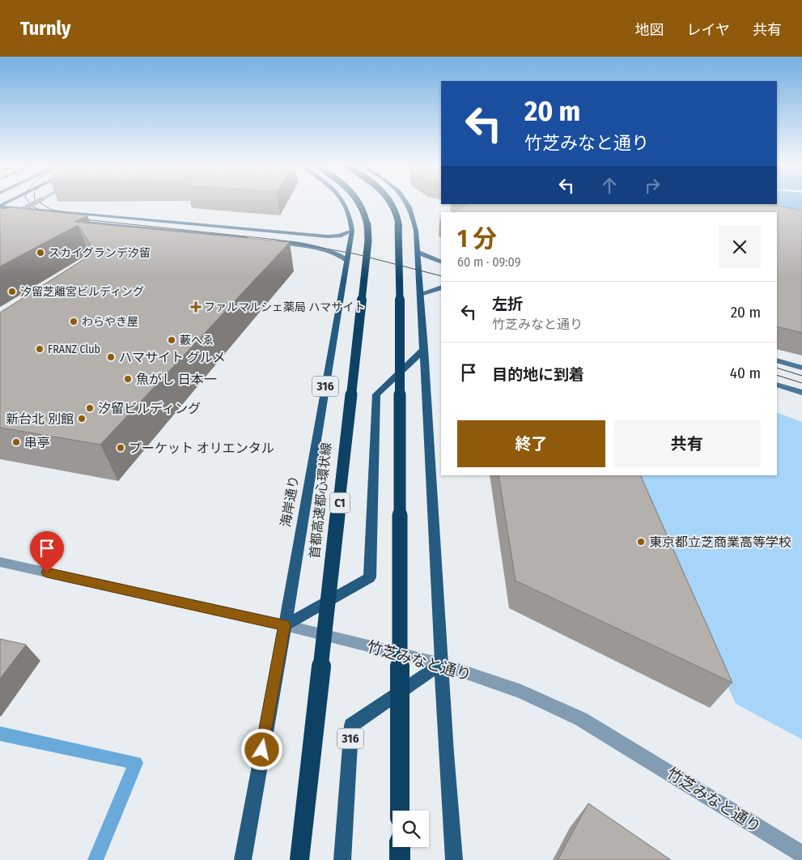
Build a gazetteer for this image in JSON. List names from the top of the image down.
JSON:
{
  "streets": {
    "highway": ["首都高速都心環状線", "C1"],
    "main road": ["316", "海岸通り"],
    "street": ["竹芝みなと通り"]
  },
  "crossings": [
    ["316", "竹芝みなと通り"],
    ["海岸通り", "竹芝みなと通り"]
  ],
  "places": {
    "other": [
      "スカイグランデ汐留",
      "汐留芝離宮ビルディング",
      "わらやき屋",
      "藪へゑ",
      "FRANZ Club",
      "ハマサイト グルメ",
      "魚がし 日本一",
      "汐留ビルディング",
      "新台北 別館",
      "串亭",
      "プーケット オリエンタル",
      "東京都立芝商業高等学校"
    ],
    "health": ["ファルマルシェ薬局 ハマサイト"]
  },
  "page": {
    "header": "Turnly",
    "nav": ["地図", "レイヤ", "共有"],
    "turn": ["20 m", "竹芝みなと通り"],
    "heading": ["1 分", "60 m · 09:09"],
    "list": [
      {
        "name": "左折",
        "note": "竹芝みなと通り",
        "value": "20 m"
      },
      {
        "name": "目的地に到着",
        "value": "40 m"
      }
    ],
    "buttons": ["終了", "共有"]
  }
}
